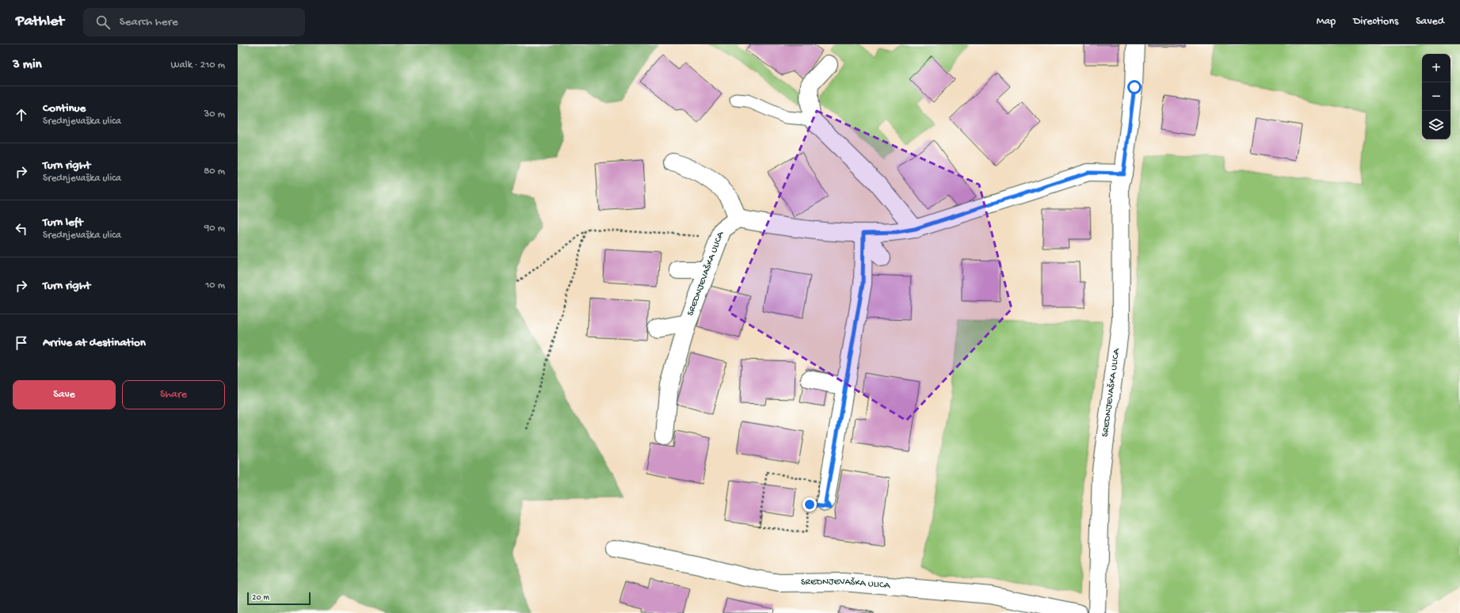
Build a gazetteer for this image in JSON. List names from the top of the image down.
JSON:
{
  "streets": {
    "street": ["SREDNJEVAŠKA ULICA"]
  },
  "scale_bar": "20 m",
  "page": {
    "header": "Pathlet",
    "search": "Search here",
    "nav": ["Map", "Directions", "Saved"],
    "heading": ["3 min", "Walk · 210 m"],
    "map_buttons": ["+", "−"],
    "list": [
      ["Continue", "Srednjevaška ulica", "30 m"],
      ["Turn right", "Srednjevaška ulica", "80 m"],
      ["Turn left", "Srednjevaška ulica", "90 m"],
      ["Turn right", "10 m"],
      "Arrive at destination"
    ],
    "buttons": ["Save", "Share"],
    "scale": "20 m"
  }
}
